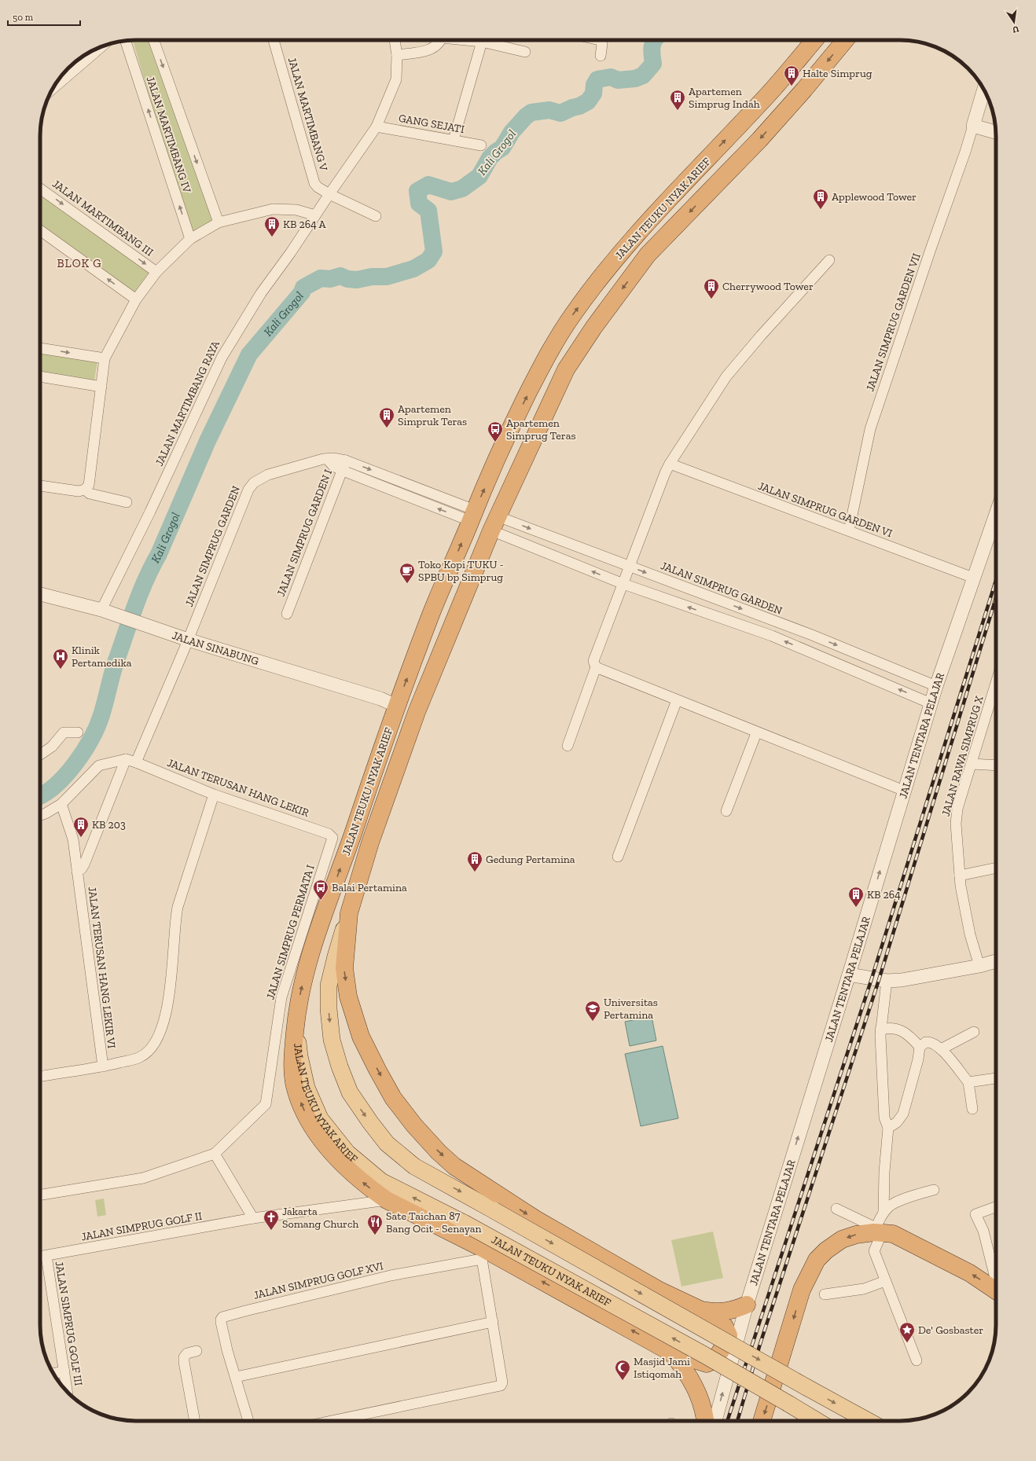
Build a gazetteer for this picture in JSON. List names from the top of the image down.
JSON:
{
  "streets": {
    "highway": ["JALAN TEUKU NYAK ARIEF"],
    "street": [
      "JALAN MARTIMBANG V",
      "GANG SEJATI",
      "JALAN MARTIMBANG IV",
      "JALAN MARTIMBANG III",
      "JALAN SIMPRUG GARDEN VII",
      "JALAN MARTIMBANG RAYA",
      "JALAN SIMPRUG GARDEN VI",
      "JALAN SIMPRUG GARDEN I",
      "JALAN SIMPRUG GARDEN",
      "JALAN SINABUNG",
      "JALAN TENTARA PELAJAR",
      "JALAN RAWA SIMPRUG X",
      "JALAN TERUSAN HANG LEKIR",
      "JALAN SIMPRUG PERMATA I",
      "JALAN TERUSAN HANG LEKIR VI",
      "JALAN SIMPRUG GOLF II",
      "JALAN SIMPRUG GOLF XVI",
      "JALAN SIMPRUG GOLF III"
    ]
  },
  "crossings": [
    ["JALAN MARTIMBANG V", "JALAN MARTIMBANG RAYA"],
    ["GANG SEJATI", "JALAN MARTIMBANG RAYA"],
    ["JALAN TEUKU NYAK ARIEF", "JALAN SIMPRUG GARDEN"],
    ["JALAN TEUKU NYAK ARIEF", "JALAN SINABUNG"],
    ["JALAN SIMPRUG GARDEN VII", "JALAN SIMPRUG GARDEN VI"],
    ["JALAN MARTIMBANG RAYA", "JALAN SINABUNG"],
    ["JALAN SIMPRUG GARDEN VI", "JALAN TENTARA PELAJAR"],
    ["JALAN SIMPRUG GARDEN I", "JALAN SIMPRUG GARDEN"],
    ["JALAN SIMPRUG GARDEN", "JALAN SINABUNG"],
    ["JALAN SIMPRUG GARDEN", "JALAN TENTARA PELAJAR"],
    ["JALAN TERUSAN HANG LEKIR", "JALAN SIMPRUG PERMATA I"],
    ["JALAN SIMPRUG GOLF II", "JALAN SIMPRUG GOLF III"]
  ],
  "districts": ["BLOK G"],
  "water": ["Kali Grogol"],
  "places": {
    "building": [
      "Halte Simprug",
      "Apartemen Simprug Indah",
      "Applewood Tower",
      "KB 264 A",
      "Cherrywood Tower",
      "Apartemen Simpruk Teras",
      "KB 203",
      "Gedung Pertamina",
      "KB 264"
    ],
    "bus stop": ["Apartemen Simprug Teras", "Balai Pertamina"],
    "cafe": ["Toko Kopi TUKU - SPBU bp Simprug"],
    "hospital": ["Klinik Pertamedika"],
    "school or university": ["Universitas Pertamina"],
    "church": ["Jakarta Somang Church"],
    "restaurant": ["Sate Taichan 87 Bang Ocit - Senayan"],
    "place": ["De' Gosbaster"],
    "mosque": ["Masjid Jami Istiqomah"]
  },
  "scale_bar": "50 m",
  "north": "bottom"
}
